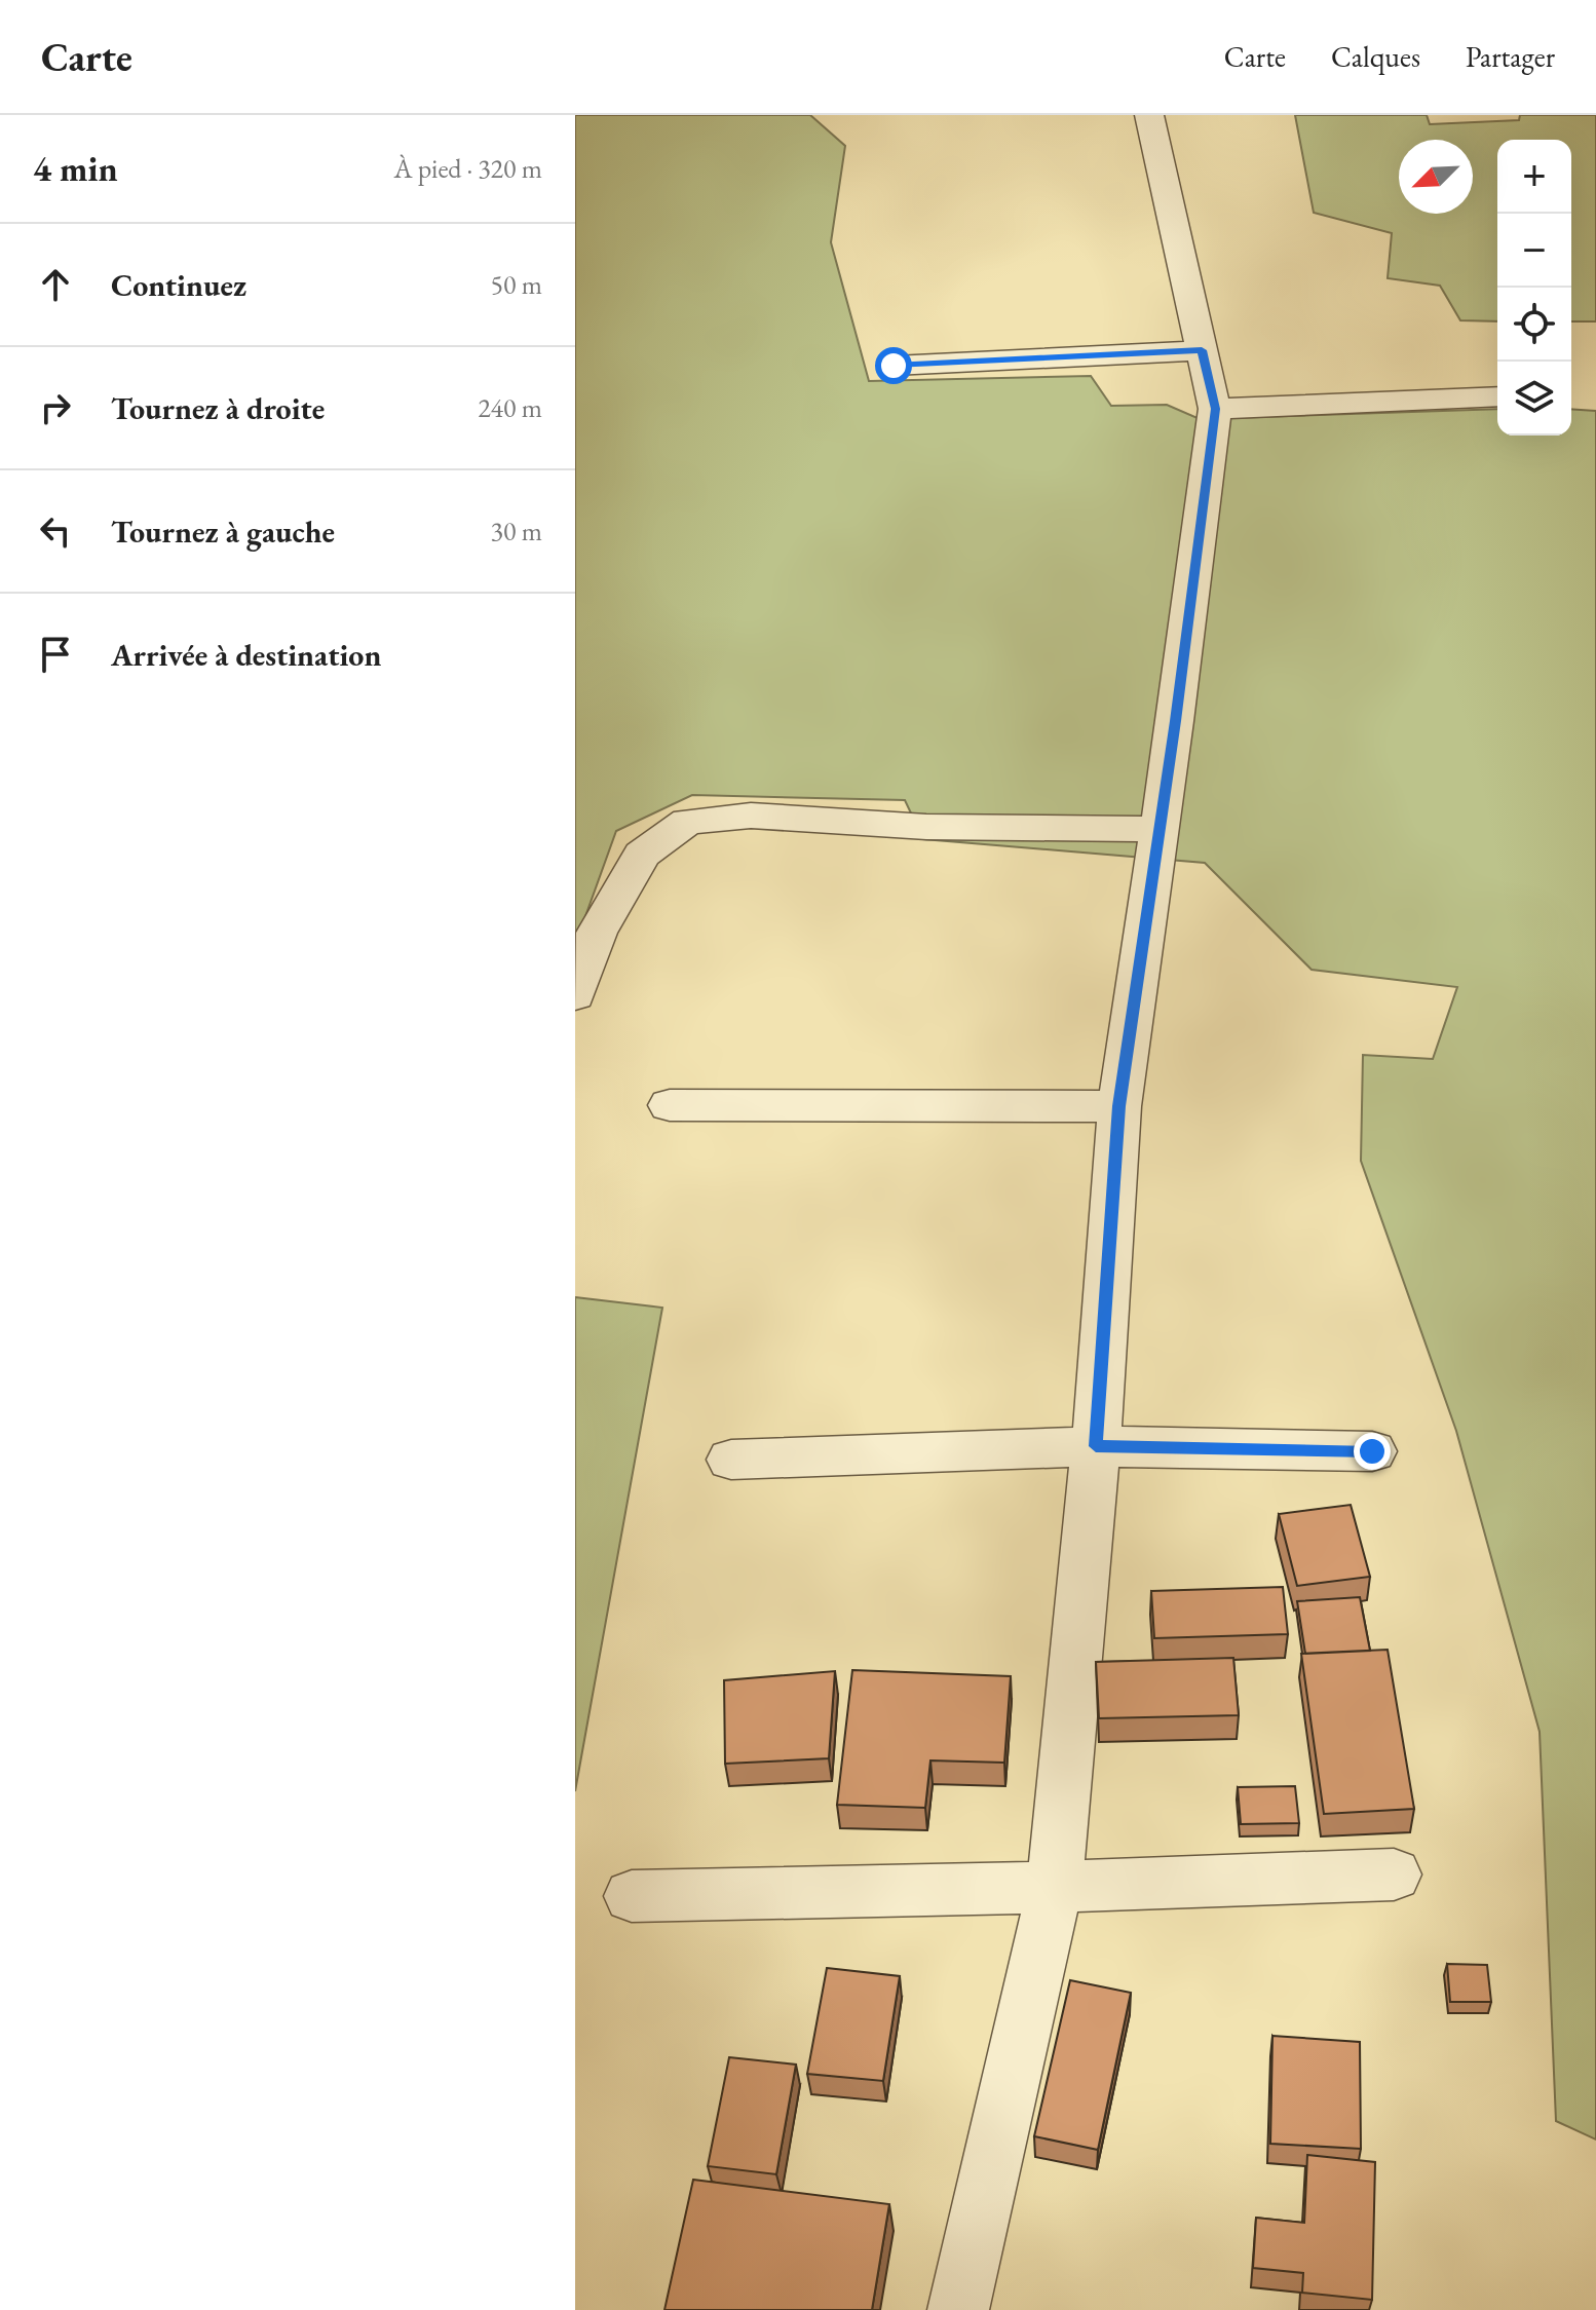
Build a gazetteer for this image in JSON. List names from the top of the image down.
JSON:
{
  "north": "bottom left",
  "page": {
    "header": "Carte",
    "nav": ["Carte", "Calques", "Partager"],
    "heading": ["4 min", "À pied · 320 m"],
    "map_buttons": ["+", "−"],
    "list": [
      ["Continuez", "50 m"],
      ["Tournez à droite", "240 m"],
      ["Tournez à gauche", "30 m"],
      "Arrivée à destination"
    ]
  }
}
